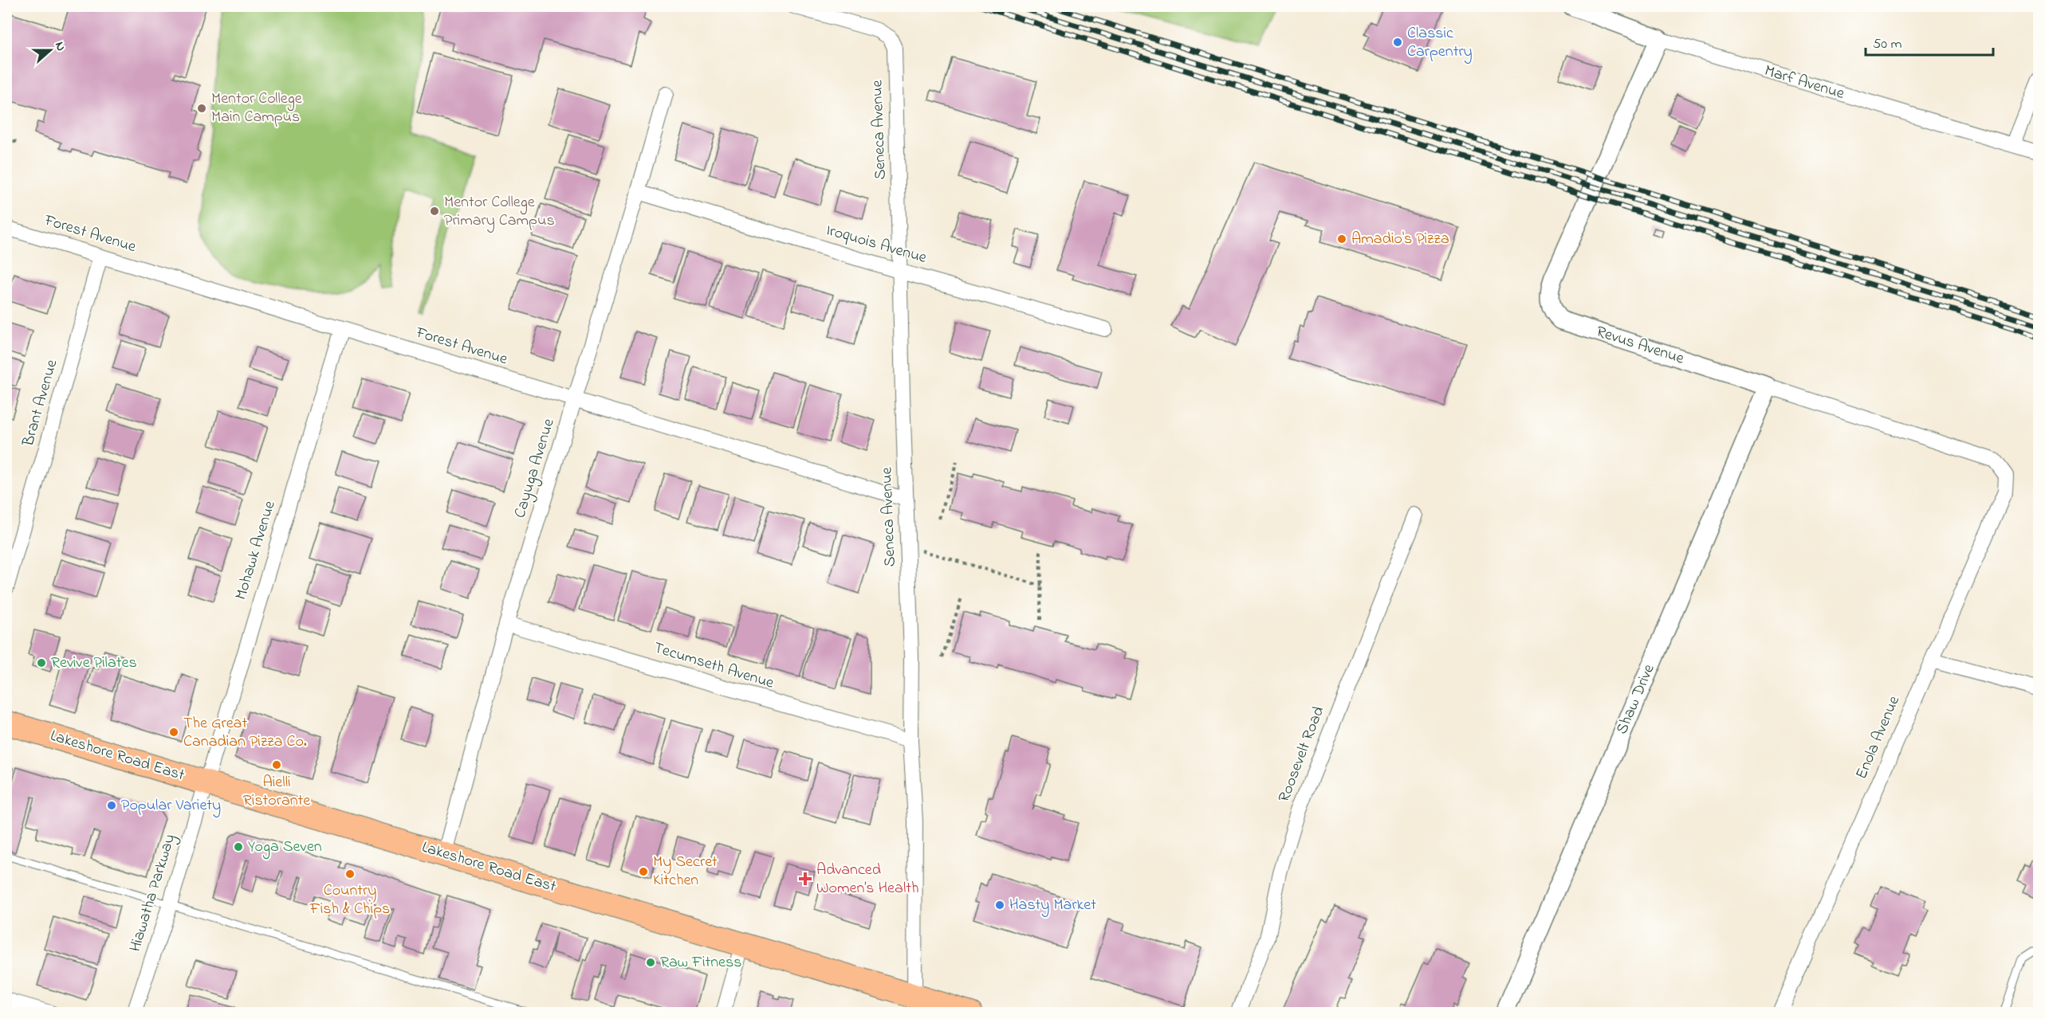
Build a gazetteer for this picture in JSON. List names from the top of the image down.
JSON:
{
  "streets": {
    "main road": ["Lakeshore Road East"],
    "street": [
      "Marf Avenue",
      "Seneca Avenue",
      "Forest Avenue",
      "Iroquois Avenue",
      "Revus Avenue",
      "Brant Avenue",
      "Cayuga Avenue",
      "Mohawk Avenue",
      "Tecumseth Avenue",
      "Shaw Drive",
      "Enola Avenue",
      "Roosevelt Road",
      "Hiawatha Parkway"
    ]
  },
  "crossings": [
    ["Marf Avenue", "Revus Avenue"],
    ["Seneca Avenue", "Forest Avenue"],
    ["Seneca Avenue", "Iroquois Avenue"],
    ["Seneca Avenue", "Tecumseth Avenue"],
    ["Seneca Avenue", "Lakeshore Road East"],
    ["Forest Avenue", "Brant Avenue"],
    ["Forest Avenue", "Cayuga Avenue"],
    ["Forest Avenue", "Mohawk Avenue"],
    ["Iroquois Avenue", "Cayuga Avenue"],
    ["Revus Avenue", "Shaw Drive"],
    ["Revus Avenue", "Enola Avenue"],
    ["Cayuga Avenue", "Tecumseth Avenue"],
    ["Cayuga Avenue", "Lakeshore Road East"],
    ["Mohawk Avenue", "Lakeshore Road East"],
    ["Mohawk Avenue", "Hiawatha Parkway"],
    ["Lakeshore Road East", "Hiawatha Parkway"]
  ],
  "places": {
    "other": [
      "Classic Carpentry",
      "Mentor College Main Campus",
      "Mentor College Primary Campus",
      "Amadio's Pizza",
      "Revive Pilates",
      "The Great Canadian Pizza Co.",
      "Aielli Ristorante",
      "Popular Variety",
      "Yoga Seven",
      "My Secret Kitchen",
      "Country Fish & Chips",
      "Hasty Market",
      "Raw Fitness"
    ],
    "health": ["Advanced Women’s Health"]
  },
  "scale_bar": "50 m",
  "north": "right"
}
